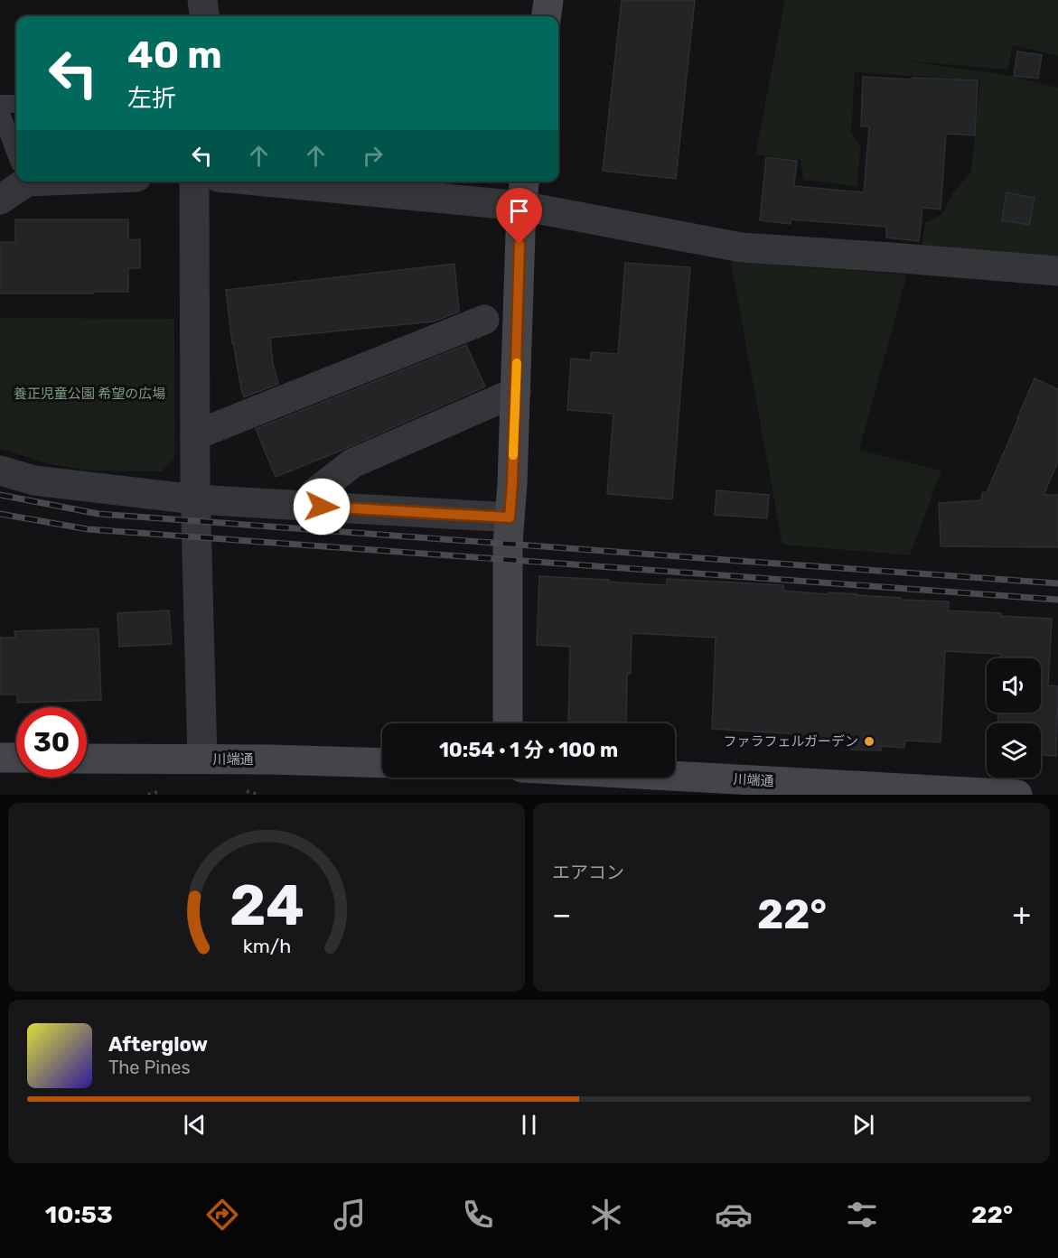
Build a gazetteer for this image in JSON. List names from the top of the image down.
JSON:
{
  "streets": {
    "street": ["川端通"]
  },
  "parks": ["養正児童公園 希望の広場"],
  "places": ["ファラフェルガーデン"],
  "page": {
    "turn": ["40 m", "左折"],
    "limit": "30",
    "trip": "10:54 · 1 分 · 100 m",
    "tile": "エアコン",
    "heat": ["−", "22°", "+"],
    "song": ["Afterglow", "The Pines"],
    "tabs": ["10:53", "22°"],
    "gauge": ["24", "km/h"]
  }
}
